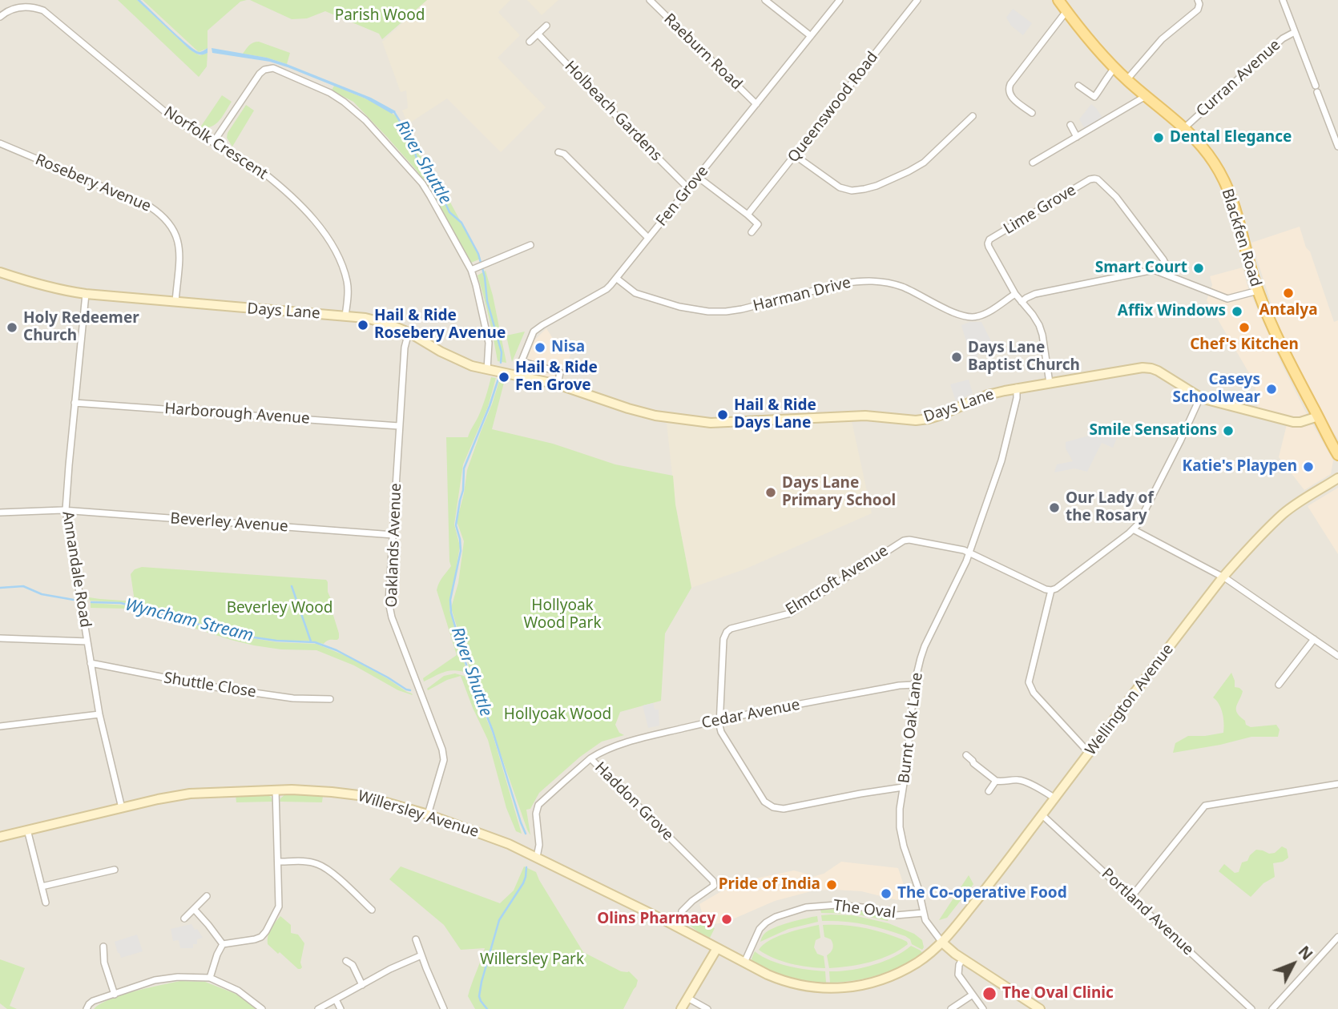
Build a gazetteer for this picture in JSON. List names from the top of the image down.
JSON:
{
  "streets": {
    "main road": ["Blackfen Road"],
    "street": [
      "Raeburn Road",
      "Curran Avenue",
      "Queenswood Road",
      "Holbeach Gardens",
      "Norfolk Crescent",
      "Rosebery Avenue",
      "Fen Grove",
      "Lime Grove",
      "Harman Drive",
      "Days Lane",
      "Harborough Avenue",
      "Beverley Avenue",
      "Oaklands Avenue",
      "Annandale Road",
      "Elmcroft Avenue",
      "Shuttle Close",
      "Wellington Avenue",
      "Cedar Avenue",
      "Burnt Oak Lane",
      "Haddon Grove",
      "Willersley Avenue",
      "The Oval",
      "Portland Avenue"
    ]
  },
  "crossings": [
    ["Raeburn Road", "Fen Grove"],
    ["Curran Avenue", "Blackfen Road"],
    ["Holbeach Gardens", "Fen Grove"],
    ["Norfolk Crescent", "Days Lane"],
    ["Rosebery Avenue", "Days Lane"],
    ["Fen Grove", "Harman Drive"],
    ["Fen Grove", "Days Lane"],
    ["Lime Grove", "Harman Drive"],
    ["Lime Grove", "Days Lane"],
    ["Blackfen Road", "Days Lane"],
    ["Days Lane", "Oaklands Avenue"],
    ["Days Lane", "Annandale Road"],
    ["Days Lane", "Burnt Oak Lane"],
    ["Harborough Avenue", "Oaklands Avenue"],
    ["Harborough Avenue", "Annandale Road"],
    ["Beverley Avenue", "Oaklands Avenue"],
    ["Beverley Avenue", "Annandale Road"],
    ["Oaklands Avenue", "Willersley Avenue"],
    ["Annandale Road", "Shuttle Close"],
    ["Annandale Road", "Willersley Avenue"],
    ["Elmcroft Avenue", "Cedar Avenue"],
    ["Elmcroft Avenue", "Burnt Oak Lane"],
    ["Wellington Avenue", "Burnt Oak Lane"],
    ["Wellington Avenue", "Portland Avenue"],
    ["Cedar Avenue", "Burnt Oak Lane"],
    ["Cedar Avenue", "Haddon Grove"],
    ["Burnt Oak Lane", "The Oval"],
    ["Haddon Grove", "Willersley Avenue"],
    ["Willersley Avenue", "The Oval"]
  ],
  "water": ["River Shuttle", "Wyncham Stream"],
  "parks": [
    "Parish Wood",
    "Hollyoak Wood Park",
    "Beverley Wood",
    "Hollyoak Wood",
    "Willersley Park"
  ],
  "places": [
    "Dental Elegance",
    "Smart Court",
    "Antalya",
    "Affix Windows",
    "Hail & Ride Rosebery Avenue",
    "Holy Redeemer Church",
    "Chef's Kitchen",
    "Nisa",
    "Days Lane Baptist Church",
    "Hail & Ride Fen Grove",
    "Caseys Schoolwear",
    "Hail & Ride Days Lane",
    "Smile Sensations",
    "Katie's Playpen",
    "Days Lane Primary School",
    "Our Lady of the Rosary",
    "Pride of India",
    "The Co-operative Food",
    "Olins Pharmacy",
    "The Oval Clinic"
  ],
  "north": "top right"
}
